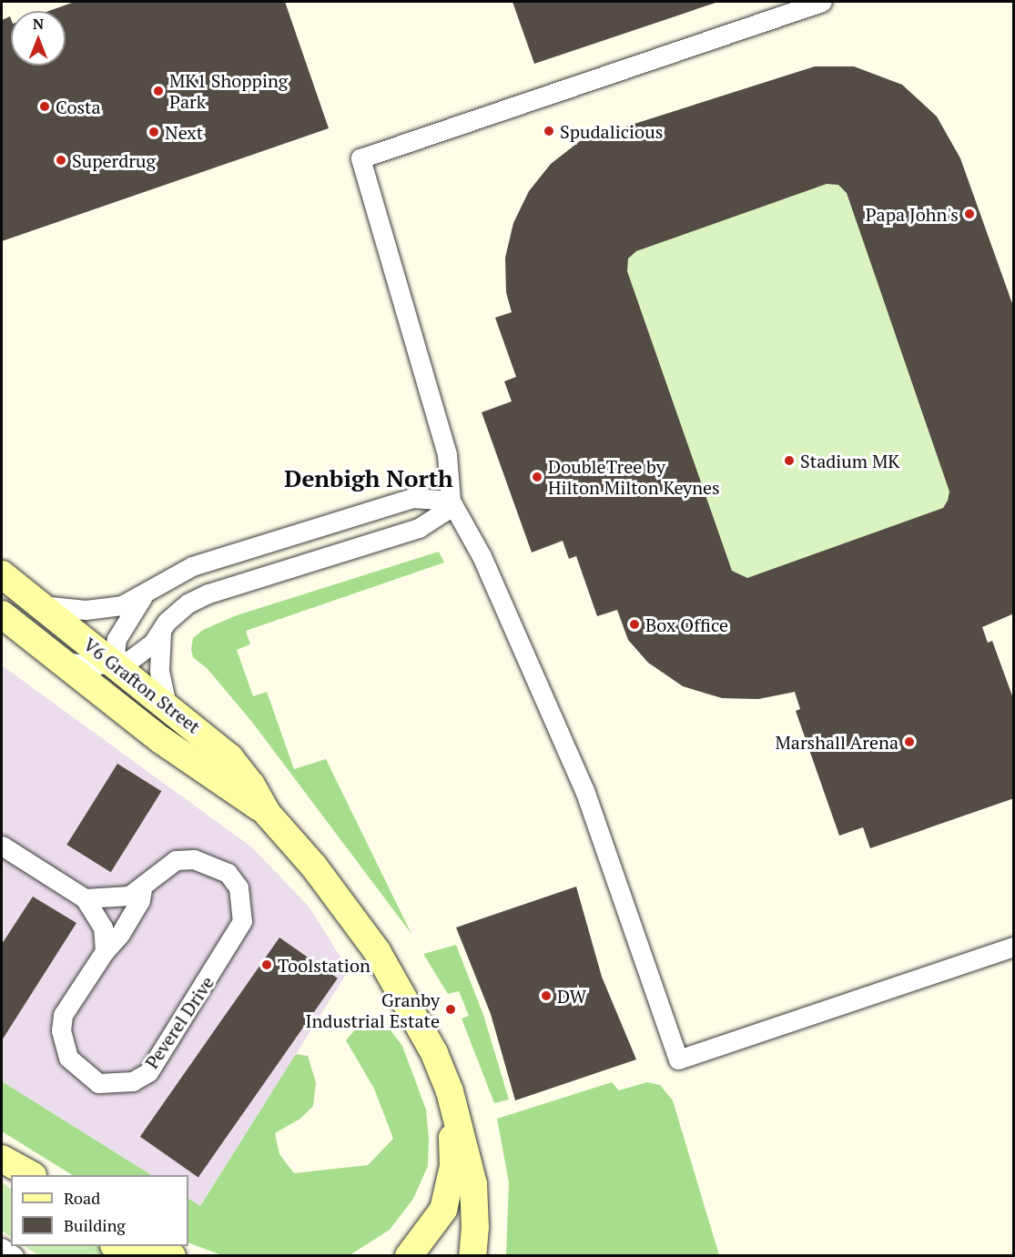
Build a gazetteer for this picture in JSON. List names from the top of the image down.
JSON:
{
  "streets": {
    "street": ["V6 Grafton Street", "Peverel Drive"]
  },
  "districts": ["Denbigh North"],
  "places": [
    "MK1 Shopping Park",
    "Costa",
    "Spudalicious",
    "Next",
    "Superdrug",
    "Papa John's",
    "Stadium MK",
    "DoubleTree by Hilton Milton Keynes",
    "Box Office",
    "Marshall Arena",
    "Toolstation",
    "DW",
    "Granby Industrial Estate"
  ],
  "legend": ["Road", "Building"],
  "north": "top"
}
